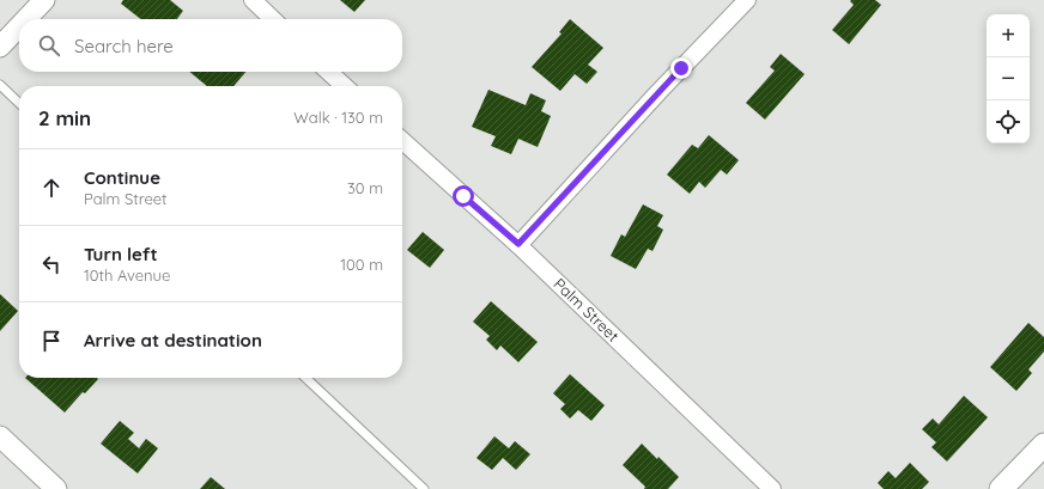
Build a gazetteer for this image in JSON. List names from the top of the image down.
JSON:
{
  "streets": {
    "street": ["Palm Street"]
  },
  "page": {
    "map_buttons": ["+", "−"],
    "search": "Search here",
    "heading": ["2 min", "Walk · 130 m"],
    "list": [
      ["Continue", "Palm Street", "30 m"],
      ["Turn left", "10th Avenue", "100 m"],
      "Arrive at destination"
    ]
  }
}
